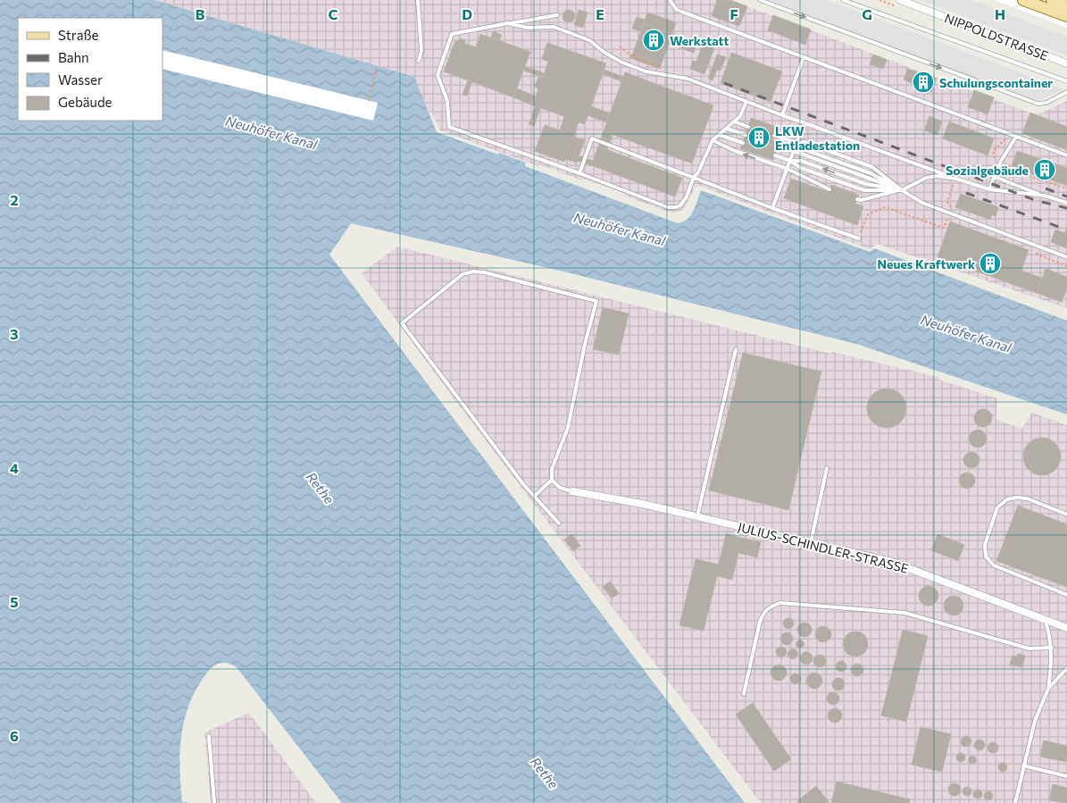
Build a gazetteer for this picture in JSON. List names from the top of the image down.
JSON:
{
  "streets": {
    "street": ["NIPPOLDSTRASSE", "JULIUS-SCHINDLER-STRASSE"]
  },
  "water": ["Neuhöfer Kanal", "Rethe"],
  "places": {
    "building": [
      "Werkstatt",
      "Schulungscontainer",
      "LKW Entladestation",
      "Sozialgebäude",
      "Neues Kraftwerk"
    ]
  },
  "legend": [
    "Straße",
    "Bahn",
    "Wasser",
    "Gebäude"
  ],
  "grid": {
    "columns": [
      "B",
      "C",
      "D",
      "E",
      "F",
      "G",
      "H"
    ],
    "rows": [
      "2",
      "3",
      "4",
      "5",
      "6"
    ]
  }
}
